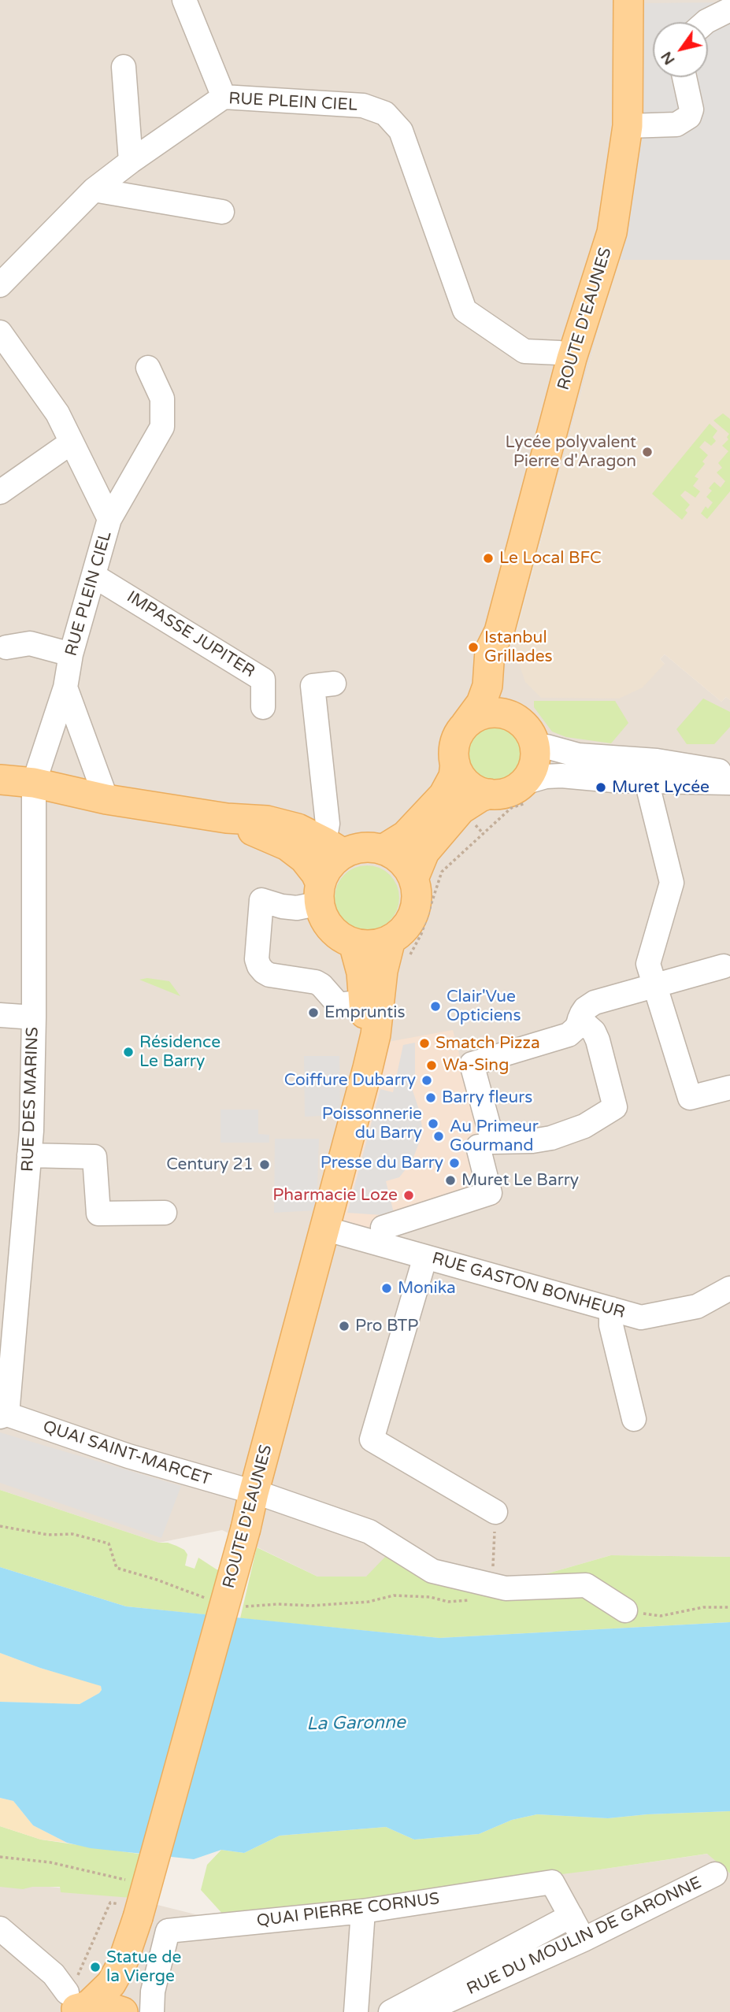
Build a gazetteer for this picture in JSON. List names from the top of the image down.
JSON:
{
  "streets": {
    "main road": ["ROUTE D'EAUNES"],
    "street": [
      "RUE PLEIN CIEL",
      "IMPASSE JUPITER",
      "RUE DES MARINS",
      "RUE GASTON BONHEUR",
      "QUAI SAINT-MARCET",
      "QUAI PIERRE CORNUS",
      "RUE DU MOULIN DE GARONNE"
    ]
  },
  "crossings": [
    ["RUE PLEIN CIEL", "ROUTE D'EAUNES"],
    ["RUE PLEIN CIEL", "IMPASSE JUPITER"],
    ["RUE PLEIN CIEL", "RUE DES MARINS"],
    ["ROUTE D'EAUNES", "RUE GASTON BONHEUR"],
    ["ROUTE D'EAUNES", "QUAI SAINT-MARCET"],
    ["ROUTE D'EAUNES", "QUAI PIERRE CORNUS"],
    ["RUE DES MARINS", "QUAI SAINT-MARCET"]
  ],
  "water": ["La Garonne"],
  "places": [
    "Lycée polyvalent Pierre d'Aragon",
    "Le Local BFC",
    "Istanbul Grillades",
    "Muret Lycée",
    "Clair'Vue Opticiens",
    "Empruntis",
    "Smatch Pizza",
    "Résidence Le Barry",
    "Wa-Sing",
    "Coiffure Dubarry",
    "Barry fleurs",
    "Poissonnerie du Barry",
    "Au Primeur Gourmand",
    "Presse du Barry",
    "Century 21",
    "Muret Le Barry",
    "Pharmacie Loze",
    "Monika",
    "Pro BTP",
    "Statue de la Vierge"
  ],
  "north": "bottom left"
}
